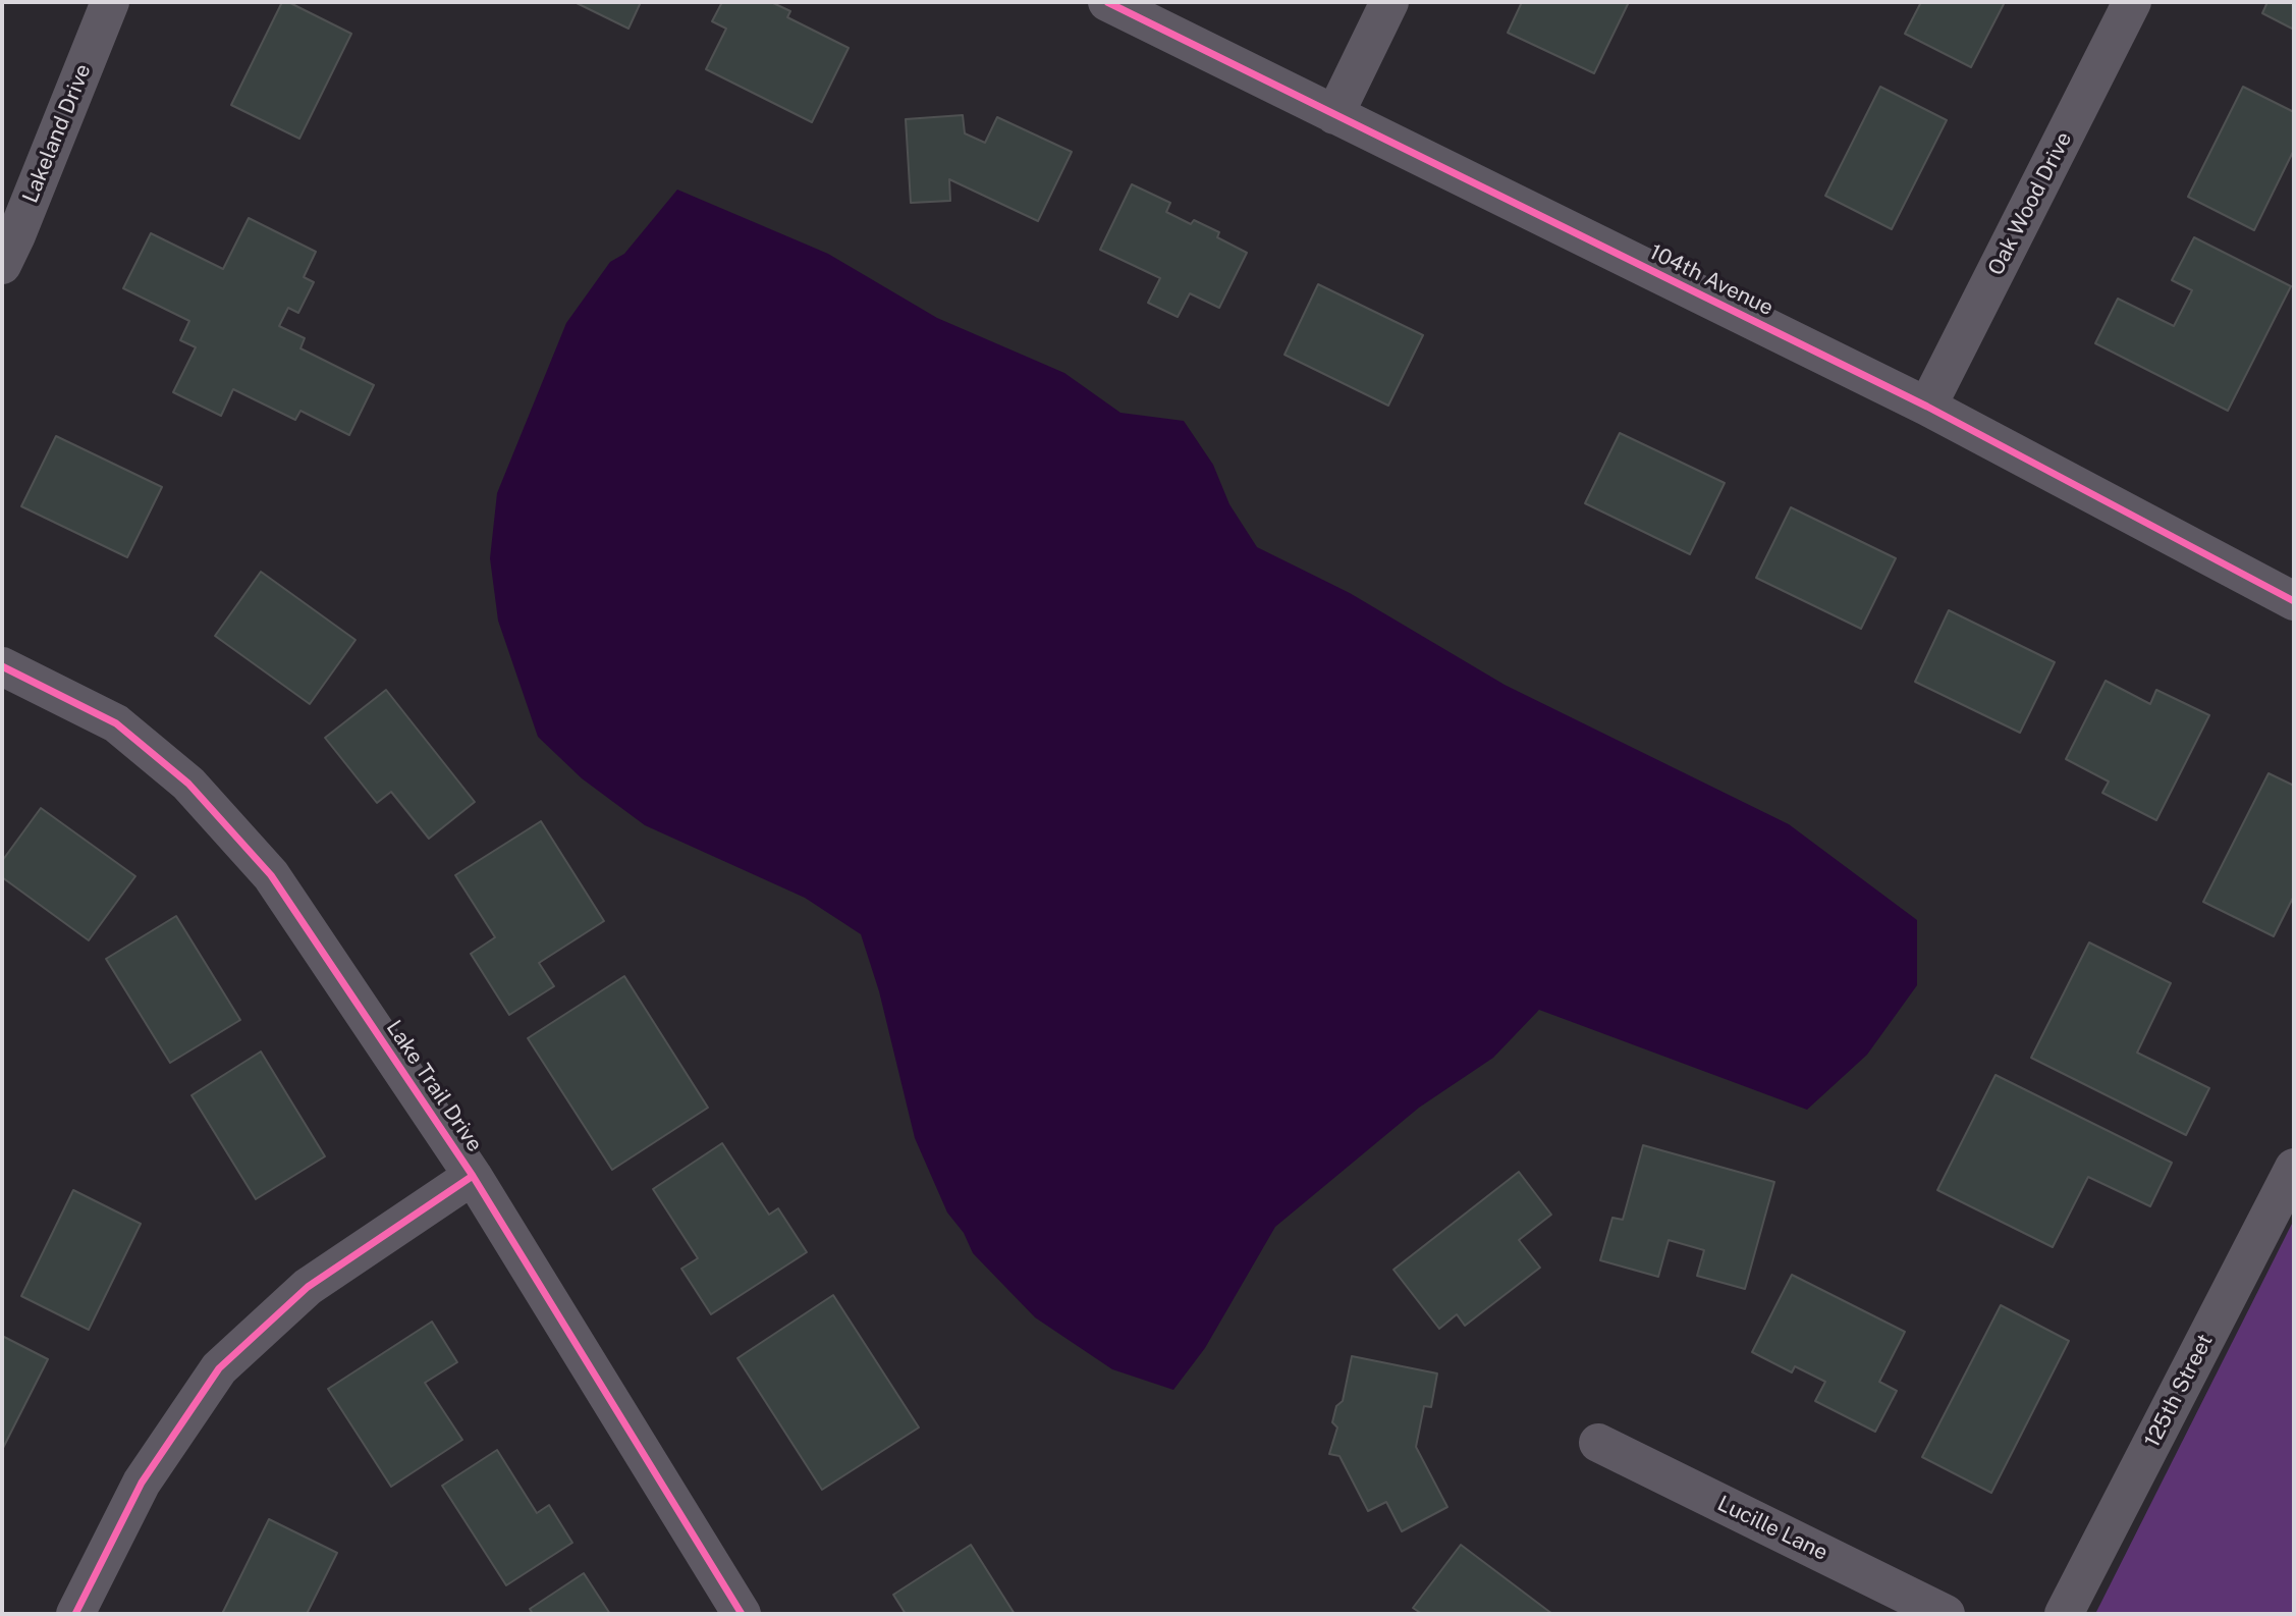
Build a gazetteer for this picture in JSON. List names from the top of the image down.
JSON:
{
  "streets": {
    "street": [
      "Lakeland Drive",
      "Oak Wood Drive",
      "104th Avenue",
      "Lake Trail Drive",
      "125th Street",
      "Lucille Lane"
    ]
  },
  "crossings": [
    ["Oak Wood Drive", "104th Avenue"]
  ]
}
